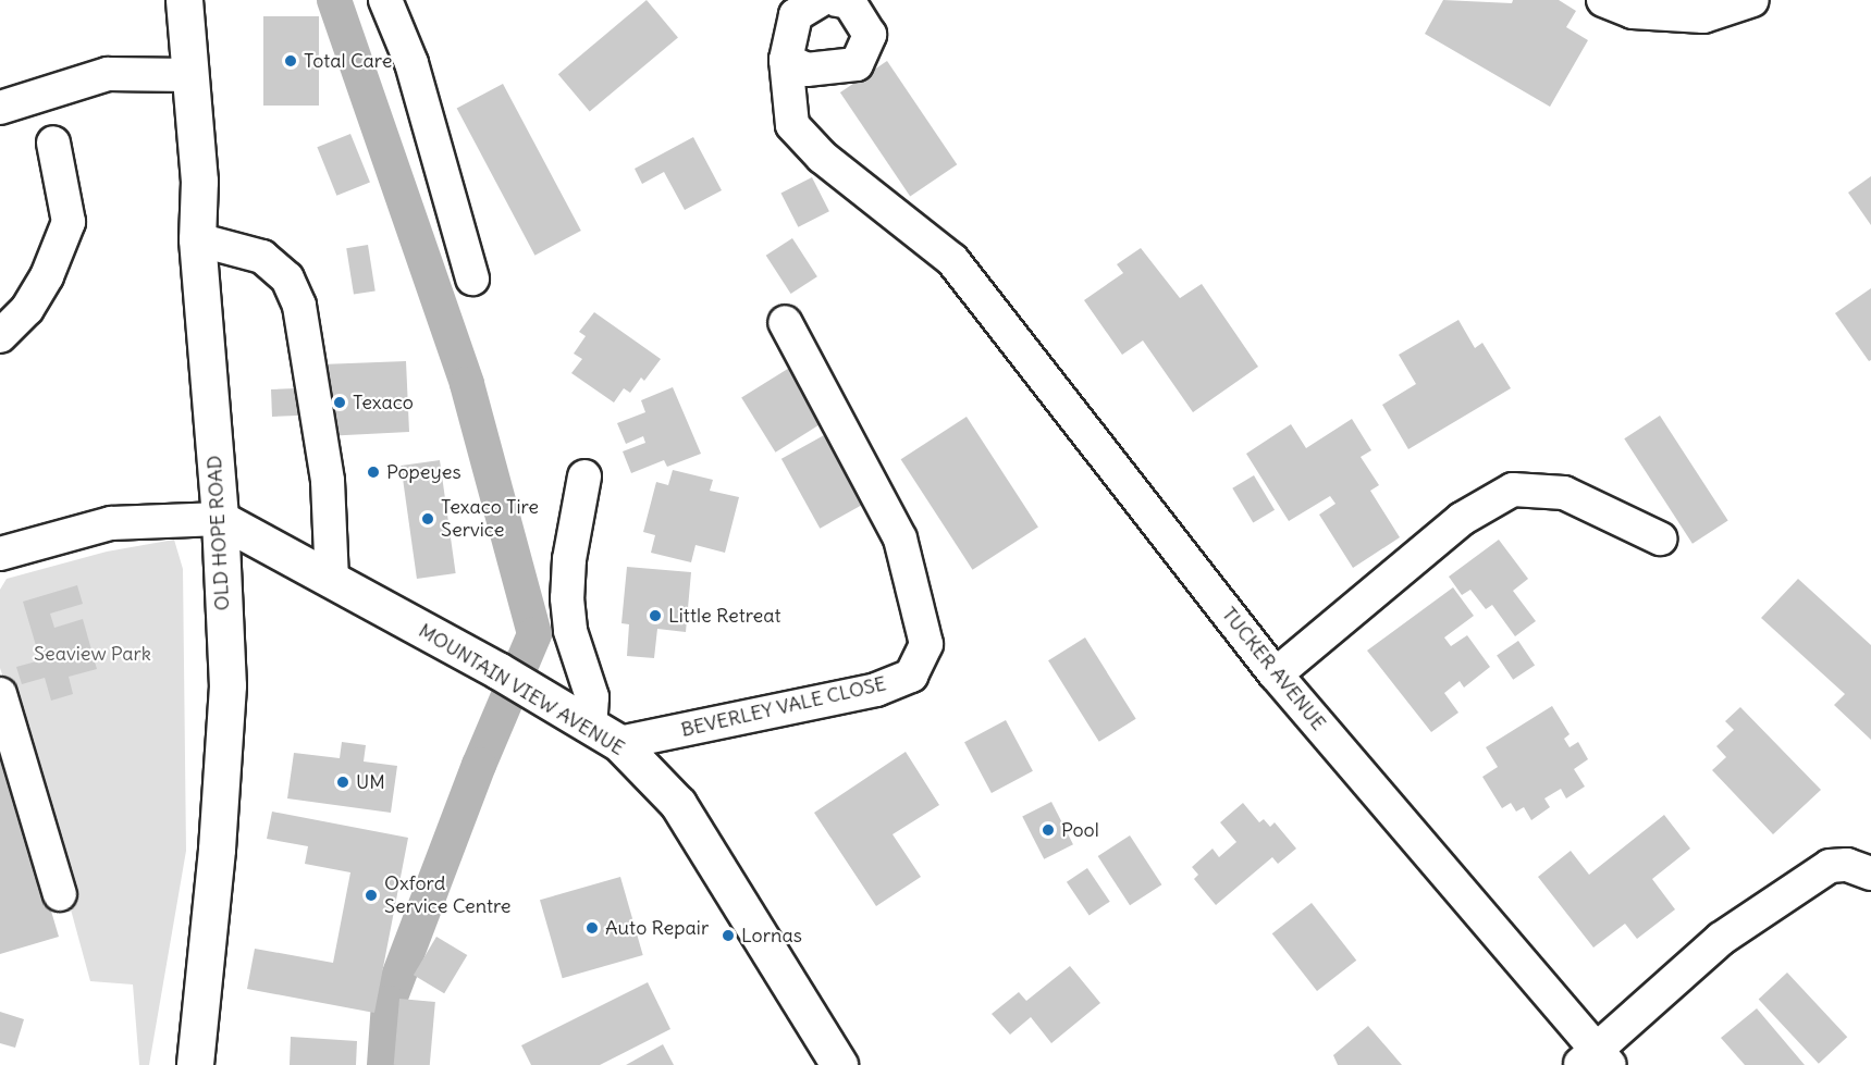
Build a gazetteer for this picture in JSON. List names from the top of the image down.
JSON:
{
  "streets": {
    "main road": ["OLD HOPE ROAD", "MOUNTAIN VIEW AVENUE"],
    "street": ["TUCKER AVENUE", "BEVERLEY VALE CLOSE"]
  },
  "crossings": [
    ["OLD HOPE ROAD", "MOUNTAIN VIEW AVENUE"],
    ["MOUNTAIN VIEW AVENUE", "BEVERLEY VALE CLOSE"]
  ],
  "parks": ["Seaview Park"],
  "places": [
    "Total Care",
    "Texaco",
    "Popeyes",
    "Texaco Tire Service",
    "Little Retreat",
    "UM",
    "Pool",
    "Oxford Service Centre",
    "Auto Repair",
    "Lornas"
  ]
}
